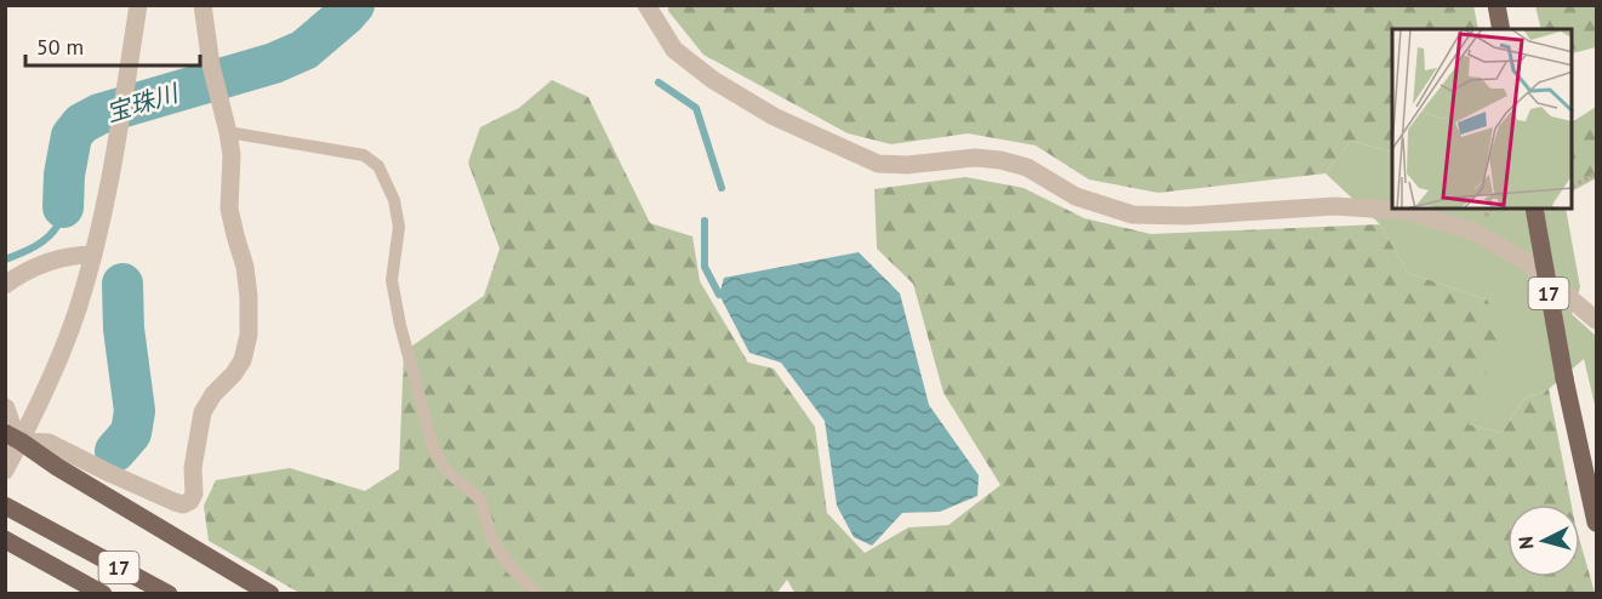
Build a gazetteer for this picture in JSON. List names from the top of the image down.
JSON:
{
  "streets": {
    "main road": ["17"]
  },
  "water": ["宝珠川"],
  "scale_bar": "50 m",
  "north": "left"
}
